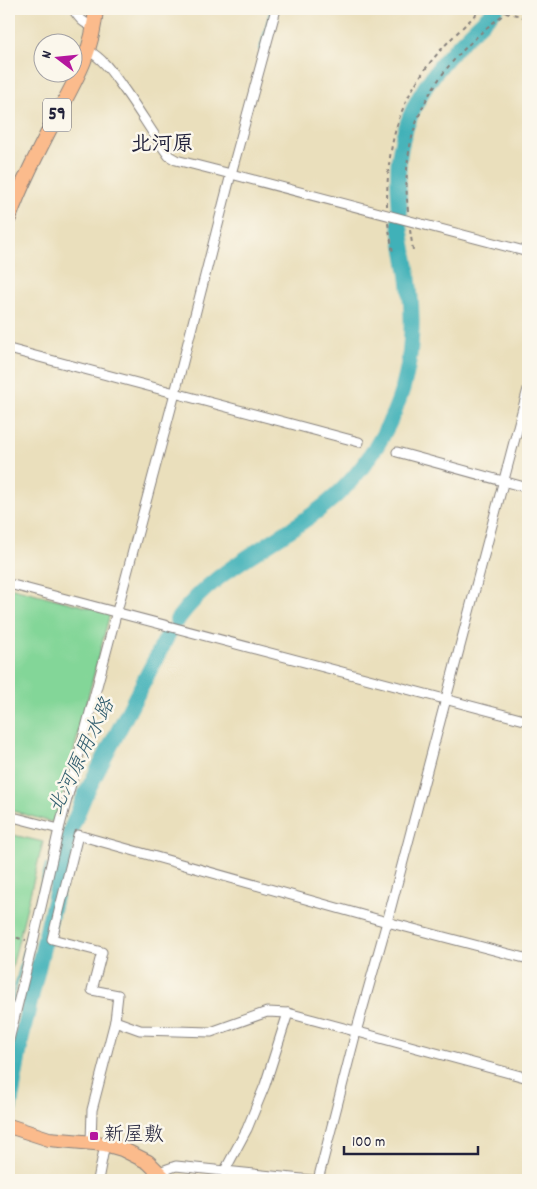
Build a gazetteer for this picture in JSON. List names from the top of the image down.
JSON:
{
  "streets": {
    "main road": ["59"]
  },
  "districts": ["北河原"],
  "water": ["北河原用水路"],
  "places": {
    "transit": ["新屋敷"]
  },
  "scale_bar": "100 m",
  "north": "left"
}
